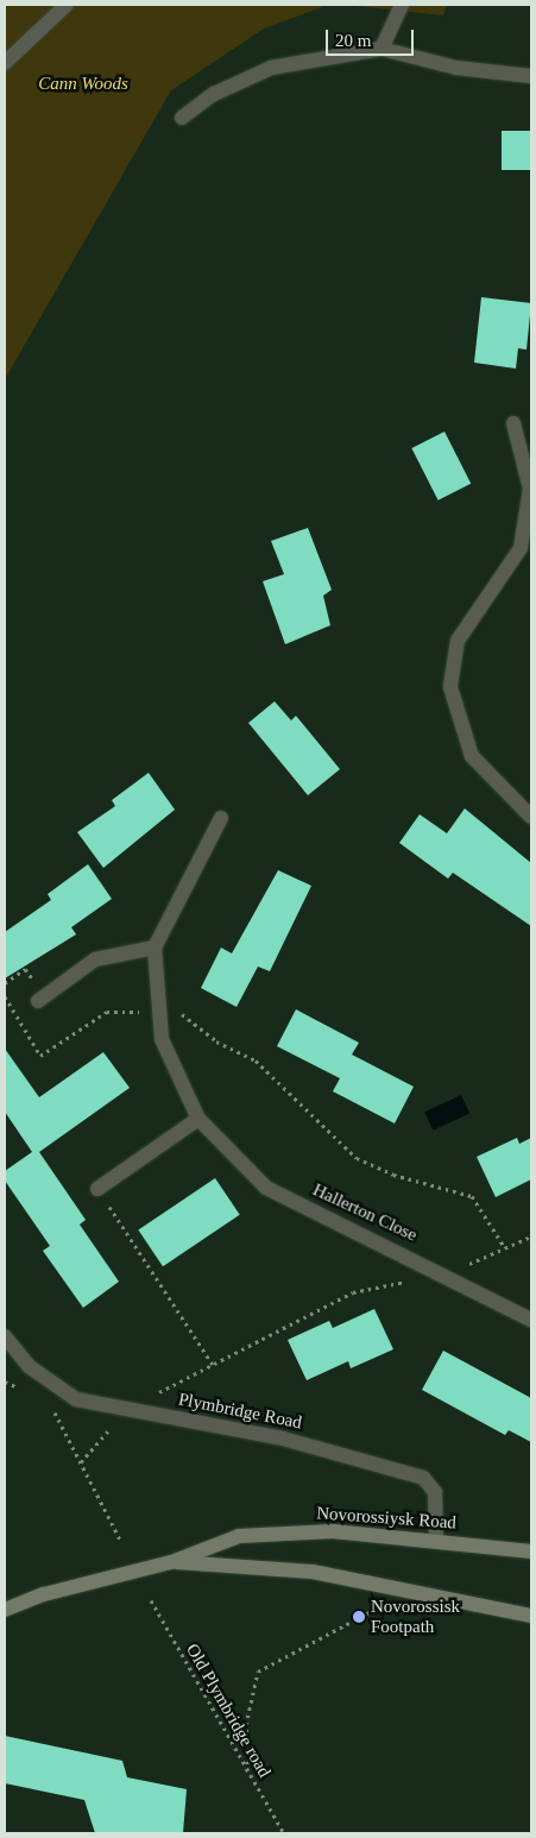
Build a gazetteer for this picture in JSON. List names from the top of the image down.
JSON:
{
  "streets": {
    "main road": ["Novorossiysk Road"],
    "street": ["Hallerton Close", "Plymbridge Road"],
    "path": ["Old Plymbridge road"]
  },
  "crossings": [
    ["Plymbridge Road", "Novorossiysk Road"]
  ],
  "parks": ["Cann Woods"],
  "places": ["Novorossisk Footpath"],
  "scale_bar": "20 m"
}
